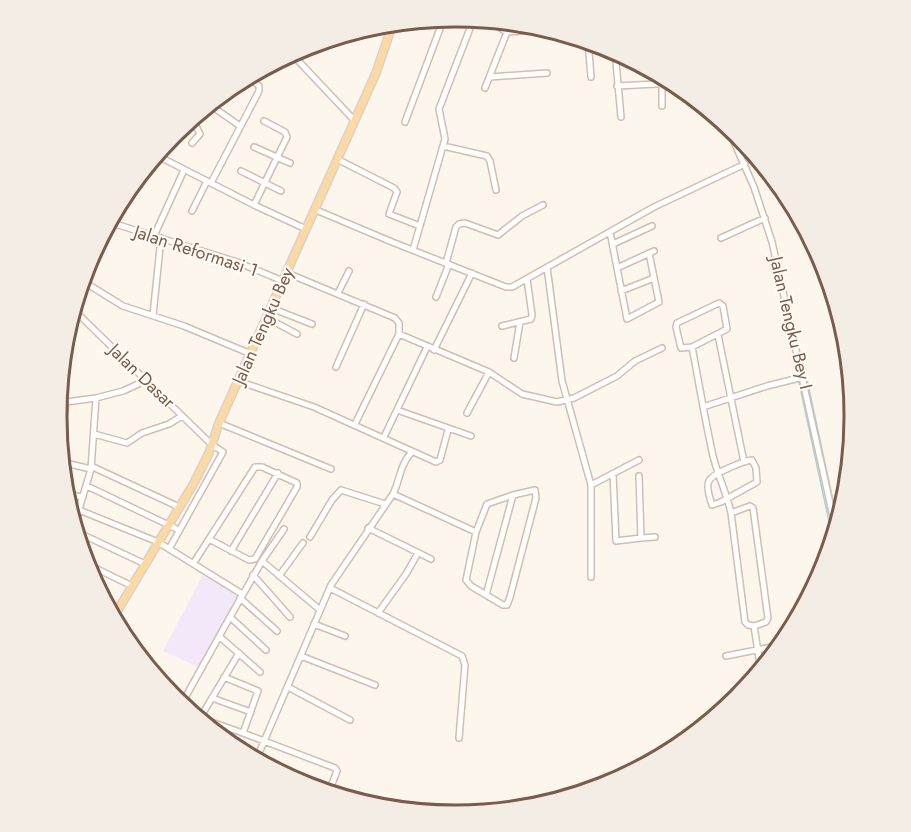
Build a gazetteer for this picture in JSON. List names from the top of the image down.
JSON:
{
  "streets": {
    "main road": ["Jalan Tengku Bey"],
    "street": ["Jalan Reformasi 1", "Jalan Tengku Bey I", "Jalan Dasar"]
  },
  "crossings": [
    ["Jalan Reformasi 1", "Jalan Tengku Bey"],
    ["Jalan Tengku Bey", "Jalan Dasar"]
  ]
}
